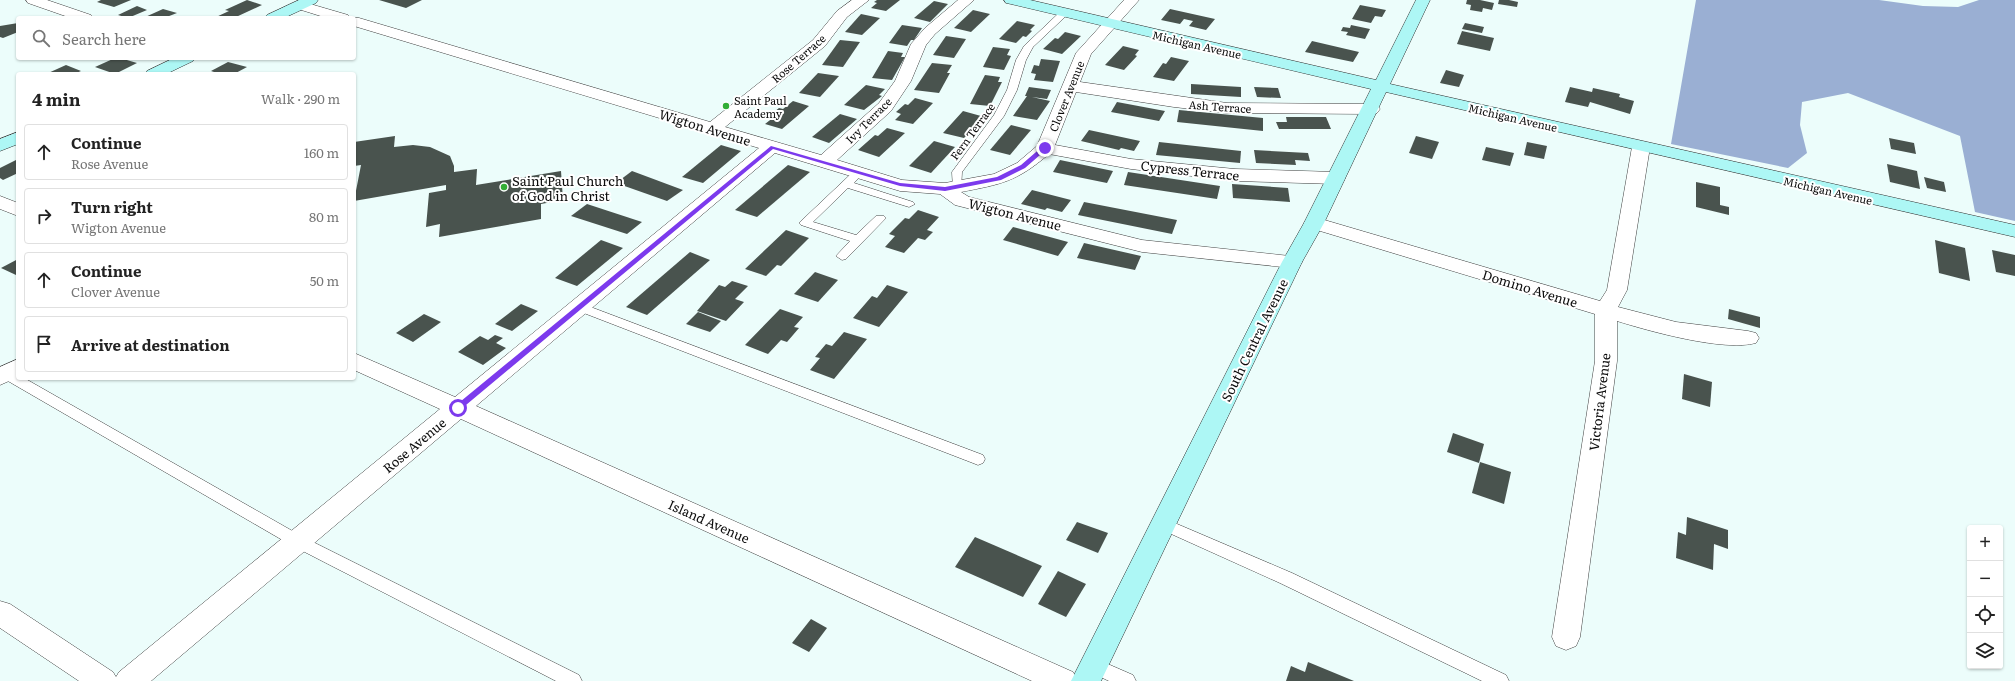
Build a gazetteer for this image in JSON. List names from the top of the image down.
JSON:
{
  "streets": {
    "main road": ["Michigan Avenue", "South Central Avenue"],
    "street": [
      "Rose Terrace",
      "Clover Avenue",
      "Ash Terrace",
      "Ivy Terrace",
      "Wigton Avenue",
      "Cypress Terrace",
      "Domino Avenue",
      "Victoria Avenue",
      "Rose Avenue",
      "Island Avenue"
    ],
    "lane": ["Fern Terrace"]
  },
  "crossings": [
    ["Michigan Avenue", "Clover Avenue"],
    ["Michigan Avenue", "Fern Terrace"],
    ["Michigan Avenue", "South Central Avenue"],
    ["Michigan Avenue", "Victoria Avenue"],
    ["Rose Terrace", "Wigton Avenue"],
    ["Clover Avenue", "Ash Terrace"],
    ["Clover Avenue", "Wigton Avenue"],
    ["Clover Avenue", "Fern Terrace"],
    ["Clover Avenue", "Cypress Terrace"],
    ["Ash Terrace", "South Central Avenue"],
    ["Ivy Terrace", "Wigton Avenue"],
    ["Wigton Avenue", "Fern Terrace"],
    ["Wigton Avenue", "South Central Avenue"],
    ["Wigton Avenue", "Rose Avenue"],
    ["Cypress Terrace", "South Central Avenue"],
    ["Domino Avenue", "South Central Avenue"],
    ["Domino Avenue", "Victoria Avenue"],
    ["Rose Avenue", "Island Avenue"]
  ],
  "places": ["Saint Paul Academy", "Saint Paul Church of God in Christ"],
  "page": {
    "search": "Search here",
    "heading": ["4 min", "Walk · 290 m"],
    "list": [
      ["Continue", "Rose Avenue", "160 m"],
      ["Turn right", "Wigton Avenue", "80 m"],
      ["Continue", "Clover Avenue", "50 m"],
      "Arrive at destination"
    ],
    "map_buttons": ["+", "−"]
  }
}
